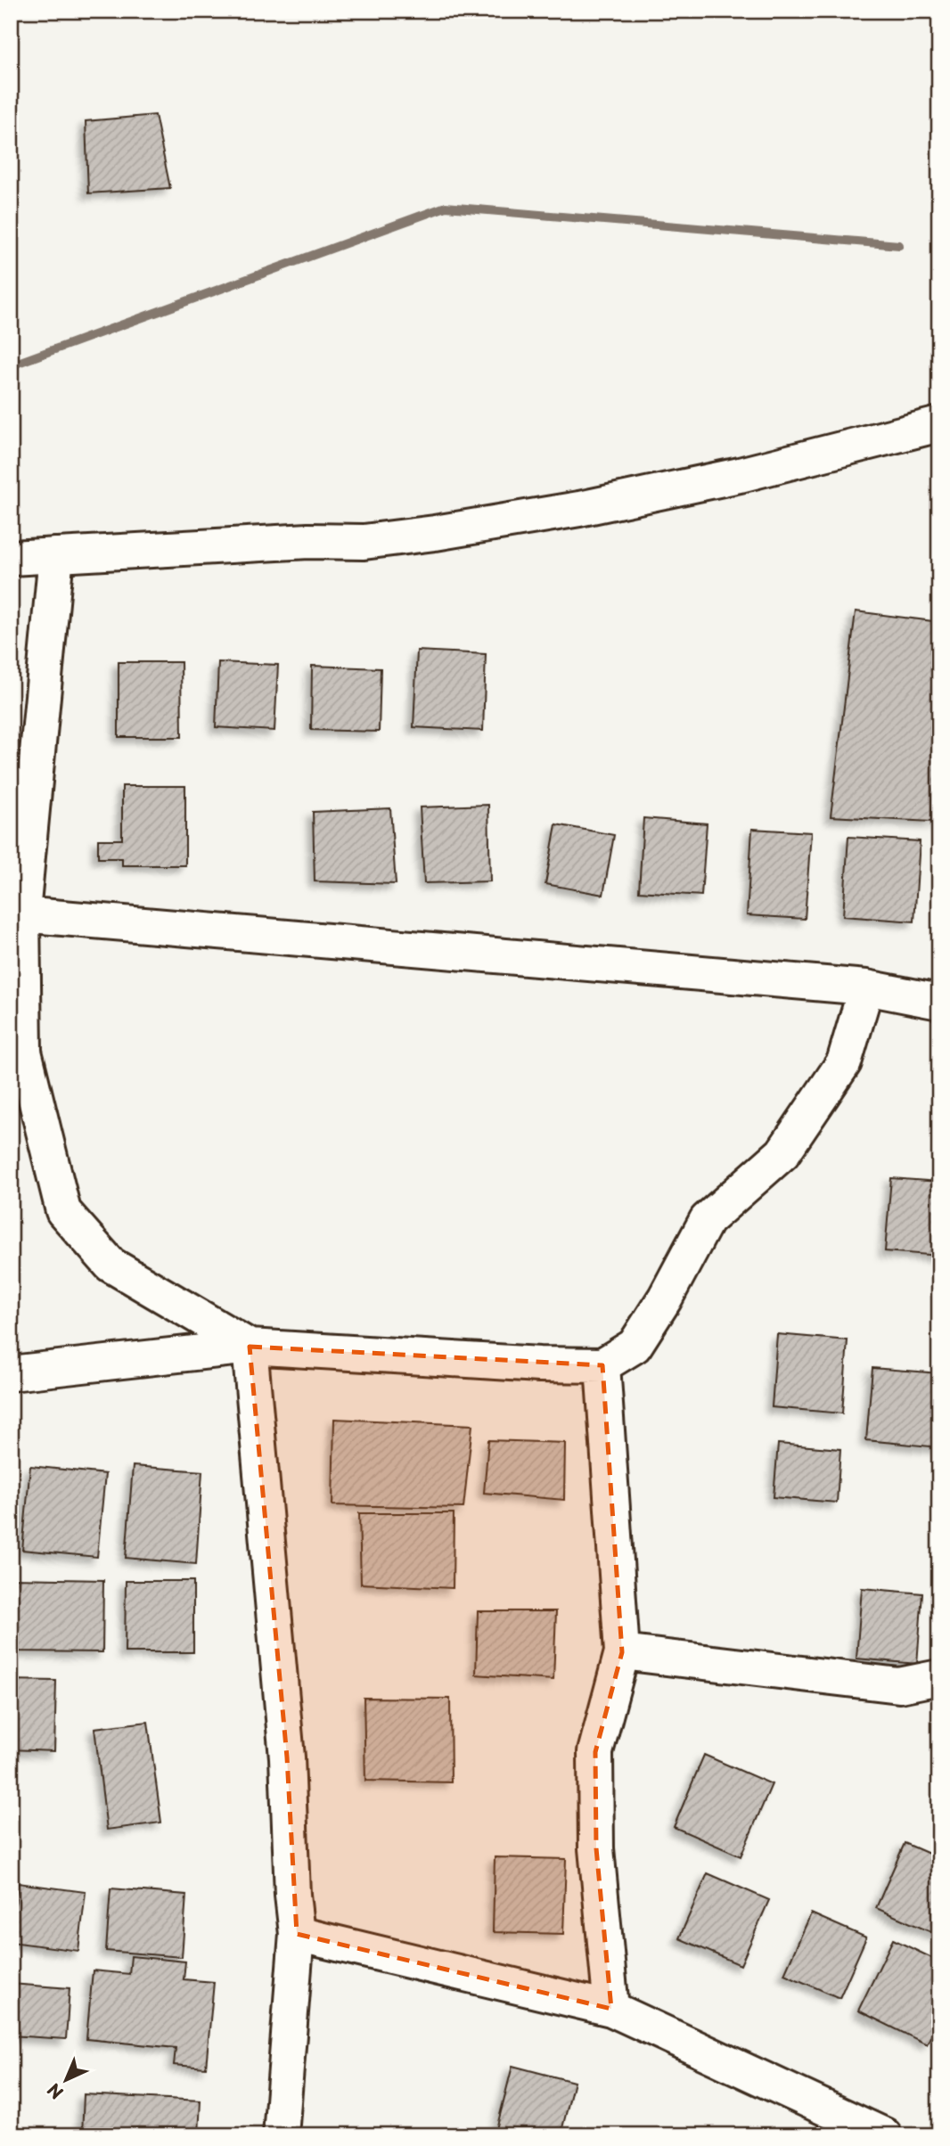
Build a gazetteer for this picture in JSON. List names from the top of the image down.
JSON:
{
  "north": "bottom left"
}
